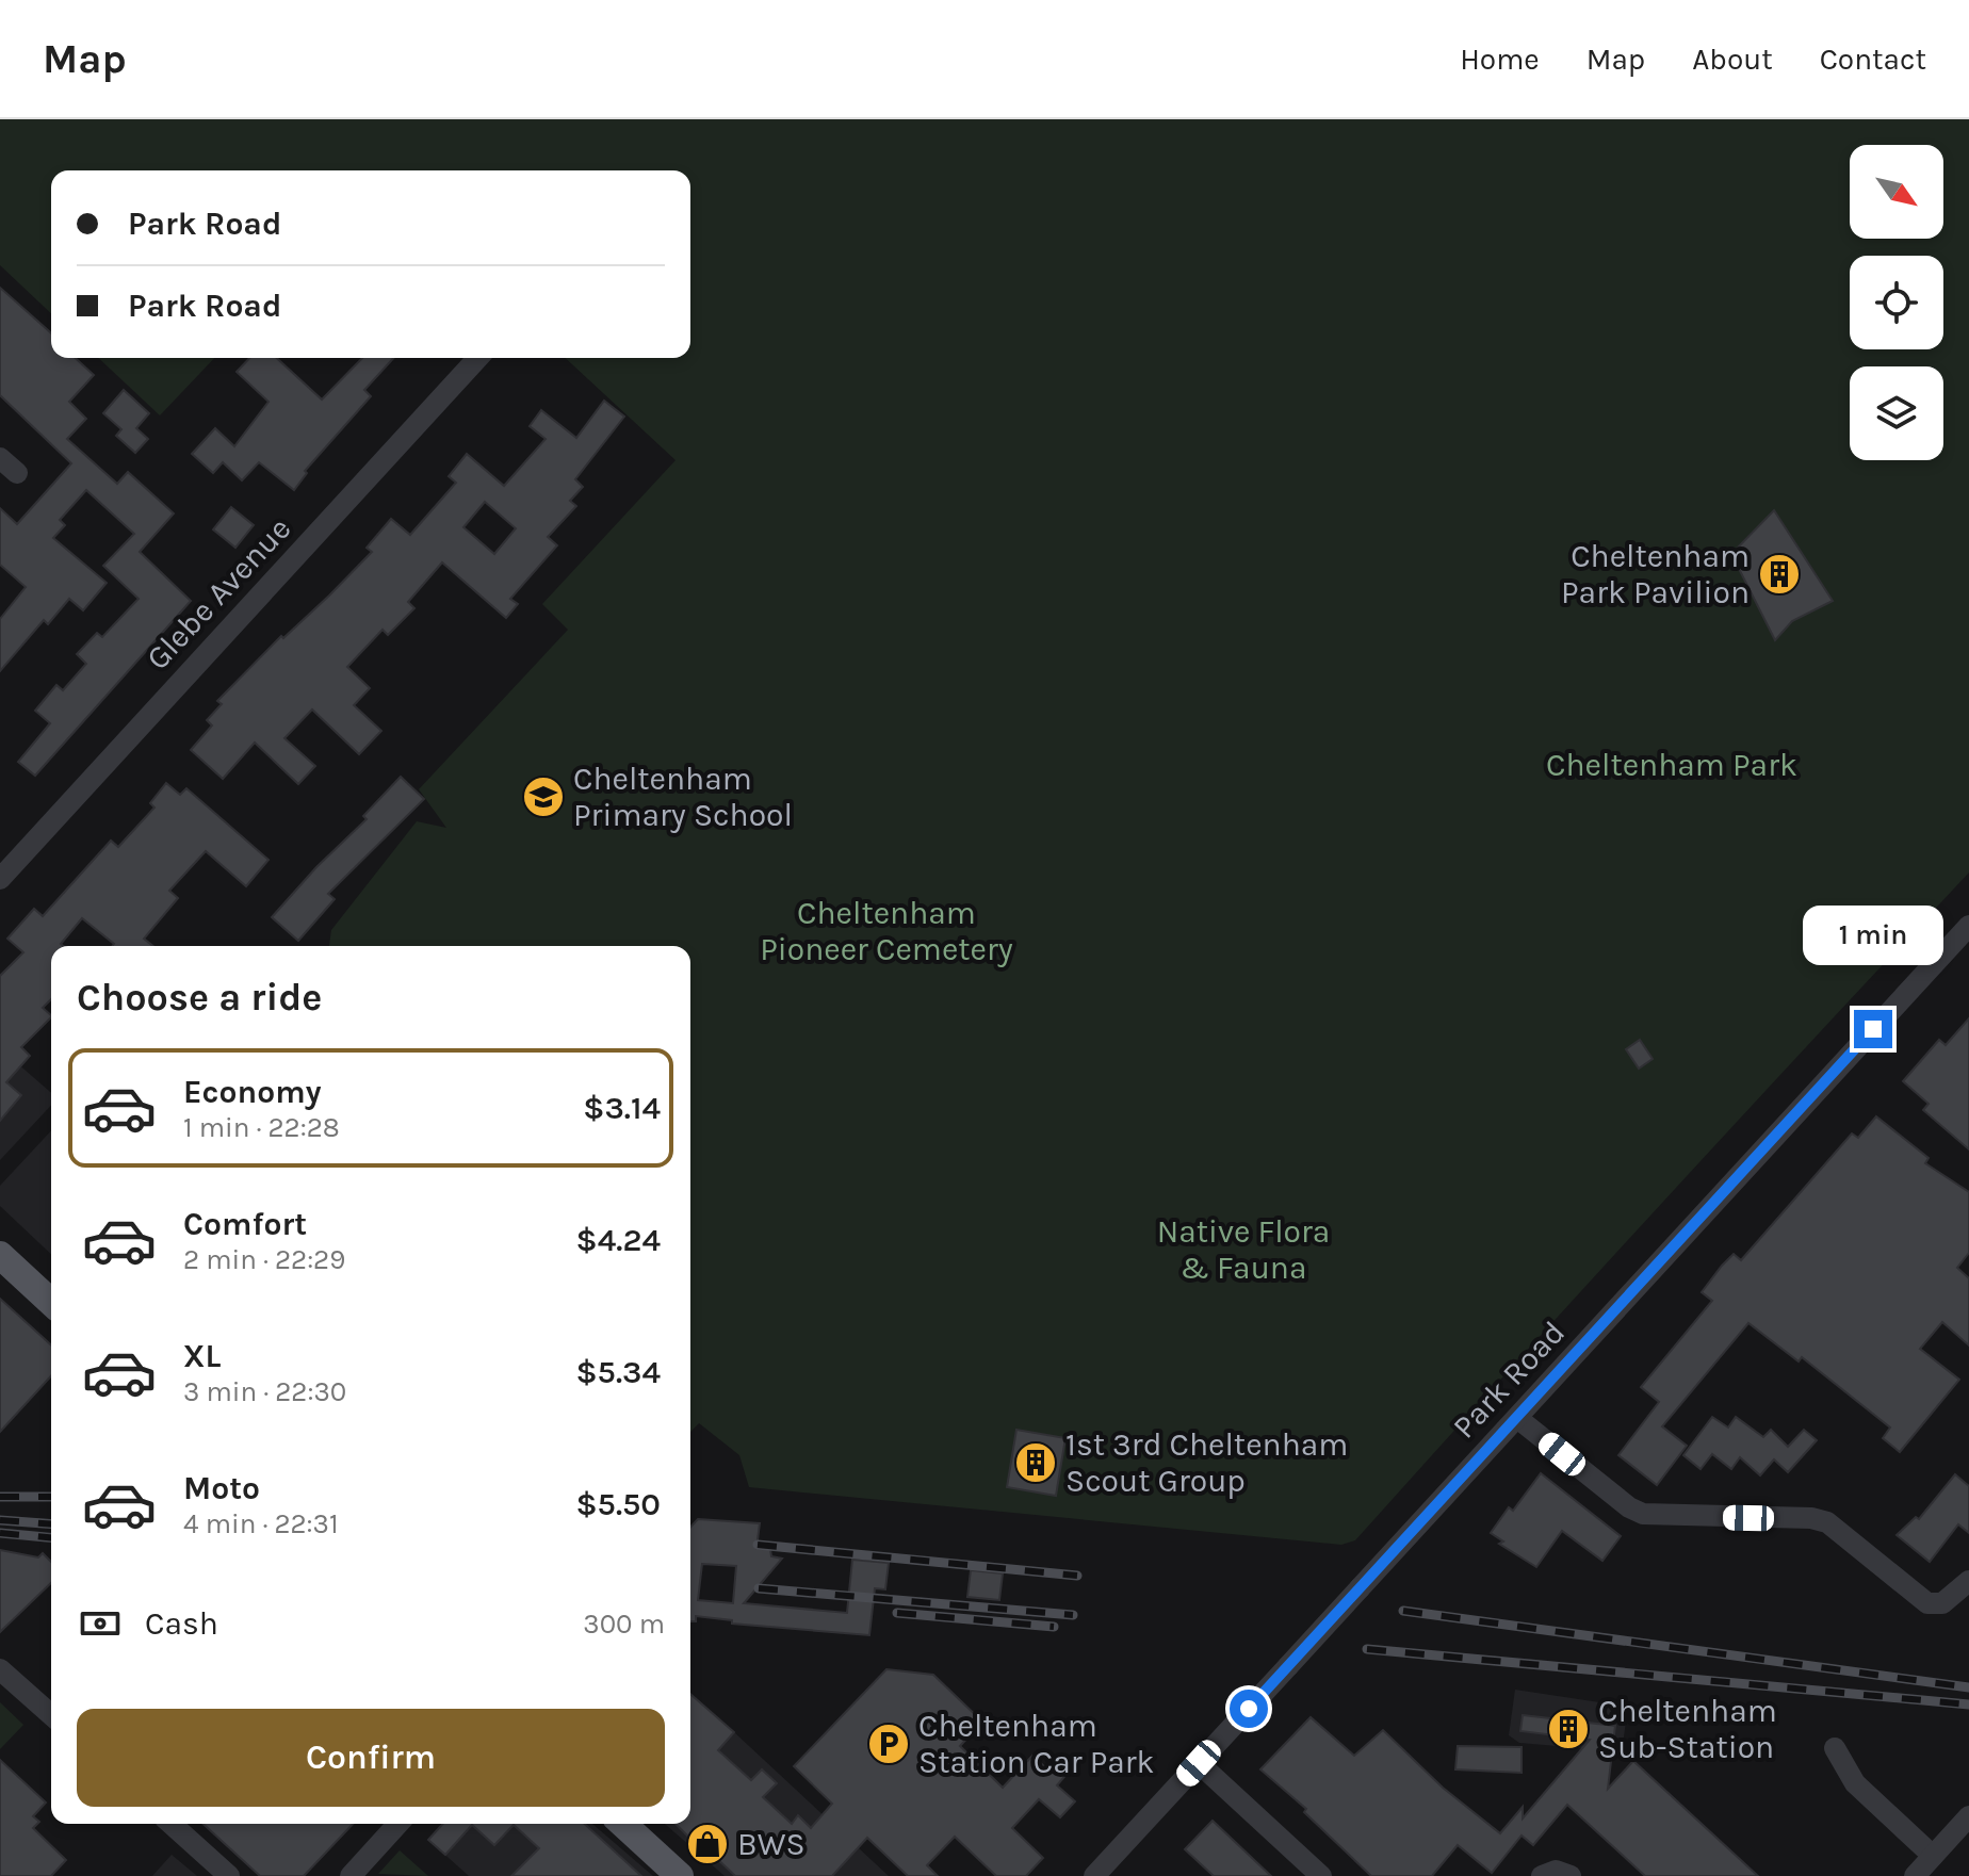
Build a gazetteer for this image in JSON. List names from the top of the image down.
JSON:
{
  "streets": {
    "street": ["Glebe Avenue", "Park Road"]
  },
  "parks": ["Cheltenham Park", "Cheltenham Pioneer Cemetery", "Native Flora & Fauna"],
  "places": {
    "building": ["Cheltenham Park Pavilion", "1st 3rd Cheltenham Scout Group", "Cheltenham Sub-Station"],
    "school or university": ["Cheltenham Primary School"],
    "parking": ["Cheltenham Station Car Park"],
    "shop": ["BWS"]
  },
  "north": "bottom right",
  "page": {
    "header": "Map",
    "nav": [
      "Home",
      "Map",
      "About",
      "Contact"
    ],
    "banner": ["Park Road", "Park Road"],
    "bubble": "1 min",
    "heading": "Choose a ride",
    "list": [
      {
        "name": "Economy",
        "note": "1 min · 22:28",
        "value": "$3.14"
      },
      {
        "name": "Comfort",
        "note": "2 min · 22:29",
        "value": "$4.24"
      },
      {
        "name": "XL",
        "note": "3 min · 22:30",
        "value": "$5.34"
      },
      {
        "name": "Moto",
        "note": "4 min · 22:31",
        "value": "$5.50"
      }
    ],
    "pay": ["Cash", "300 m"],
    "buttons": "Confirm"
  }
}
